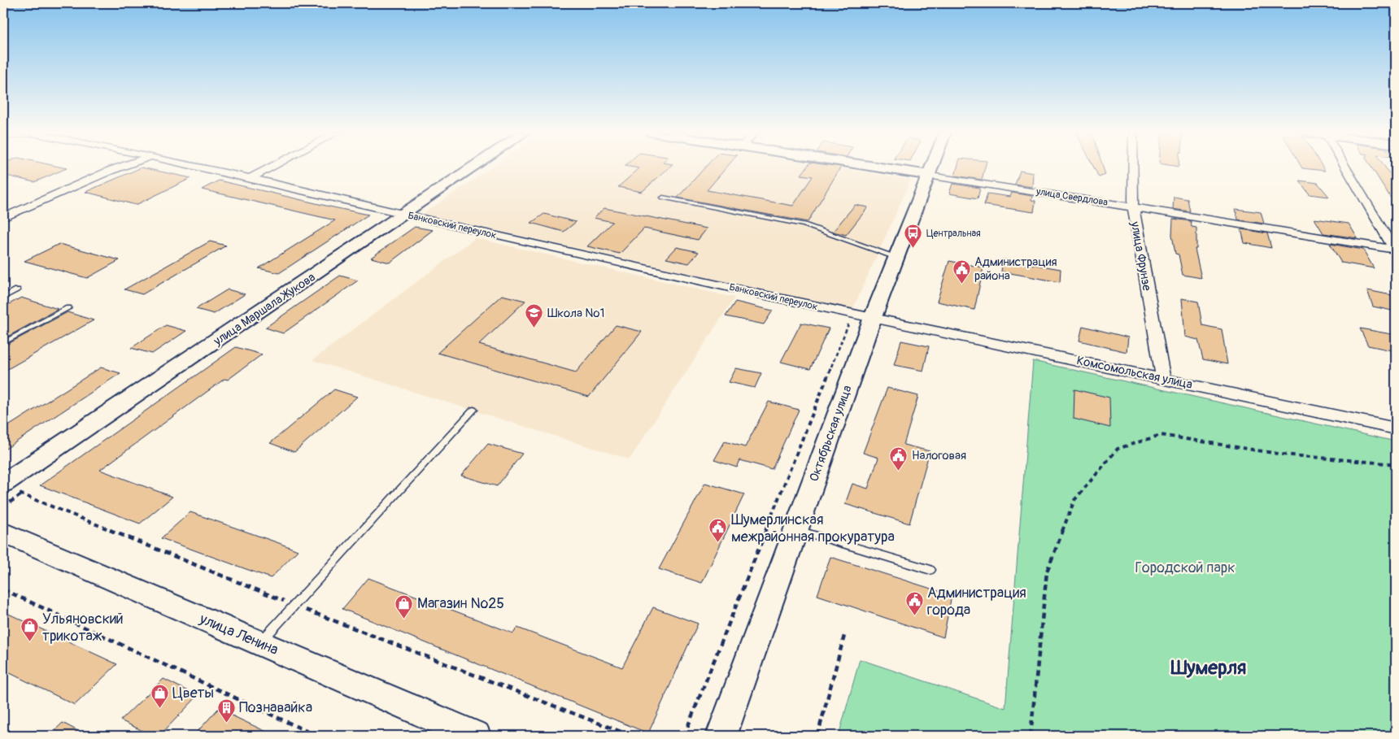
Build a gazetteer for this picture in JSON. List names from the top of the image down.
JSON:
{
  "streets": {
    "street": [
      "улица Свердлова",
      "Банковский переулок",
      "улица Фрунзе",
      "улица Маршала Жукова",
      "Комсомольская улица",
      "Октябрьская улица",
      "улица Ленина"
    ]
  },
  "crossings": [
    ["улица Свердлова", "улица Фрунзе"],
    ["улица Свердлова", "Октябрьская улица"],
    ["Банковский переулок", "улица Маршала Жукова"],
    ["Банковский переулок", "Комсомольская улица"],
    ["Банковский переулок", "Октябрьская улица"],
    ["улица Фрунзе", "Комсомольская улица"],
    ["Комсомольская улица", "Октябрьская улица"]
  ],
  "districts": ["Шумерля"],
  "parks": ["Городской парк"],
  "places": {
    "bus stop": ["Центральная"],
    "public building": [
      "Администрация района",
      "Налоговая",
      "Шумерлинская межрайонная прокуратура",
      "Администрация города"
    ],
    "school or university": ["Школа №1"],
    "shop": ["Магазин №25", "Ульяновский трикотаж", "Цветы"],
    "building": ["Познавайка"]
  }
}
